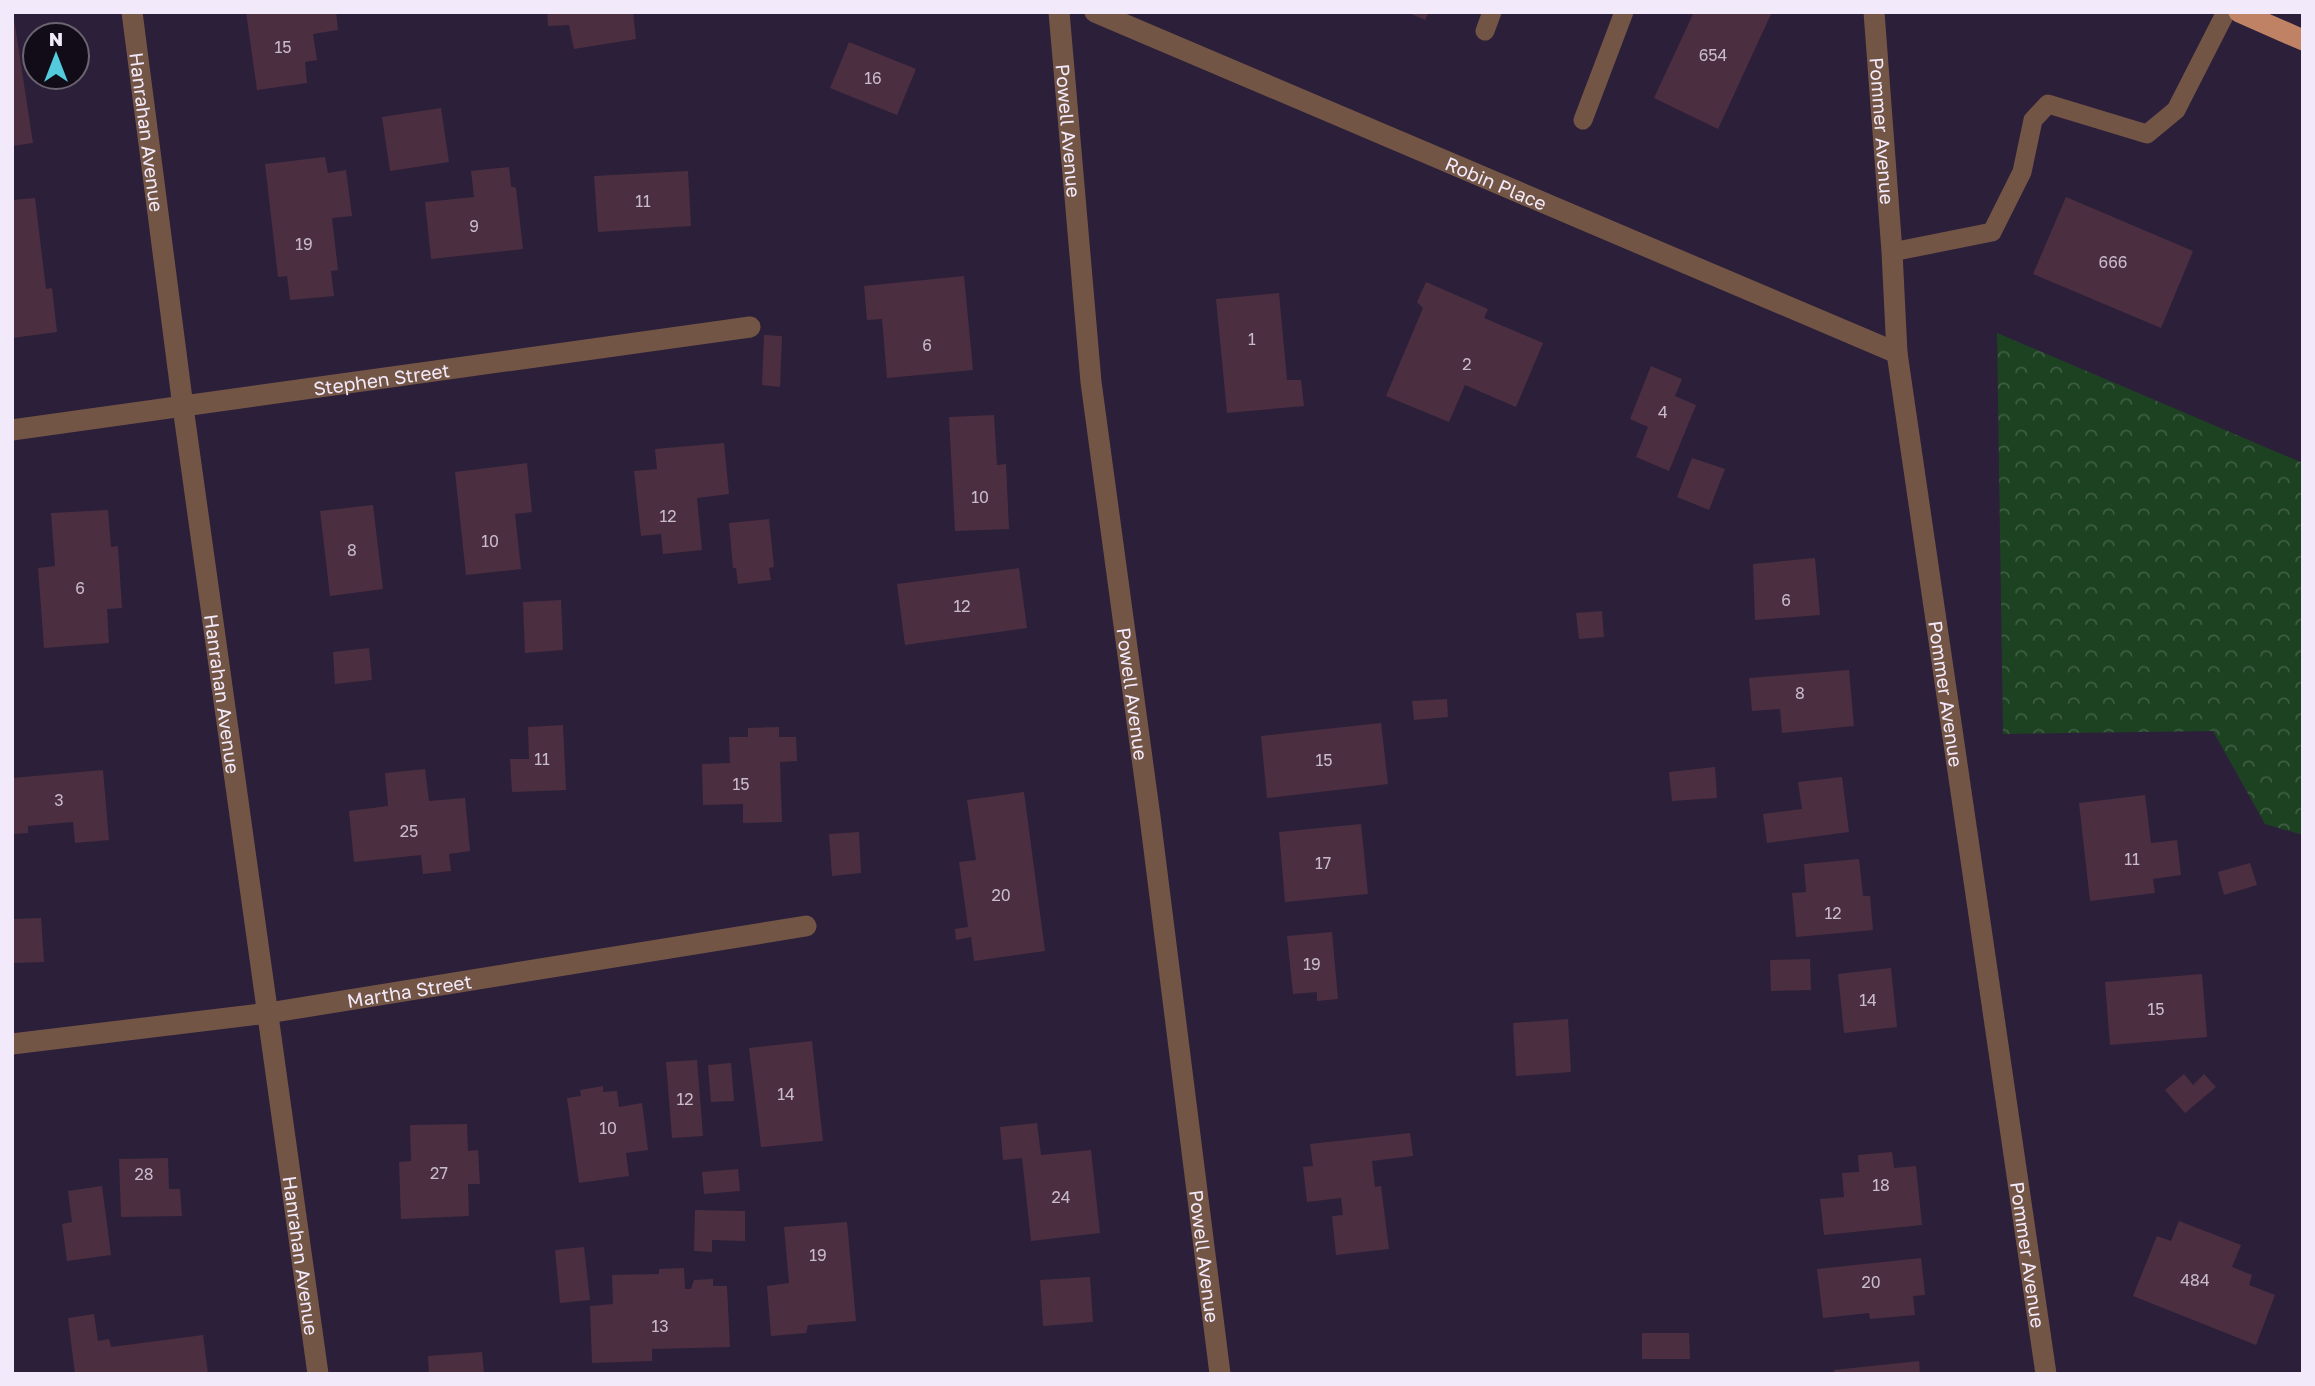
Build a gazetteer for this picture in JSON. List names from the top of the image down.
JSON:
{
  "streets": {
    "street": [
      "Powell Avenue",
      "Hanrahan Avenue",
      "Pommer Avenue",
      "Robin Place",
      "Stephen Street",
      "Martha Street"
    ]
  },
  "crossings": [
    ["Hanrahan Avenue", "Stephen Street"],
    ["Hanrahan Avenue", "Martha Street"],
    ["Pommer Avenue", "Robin Place"]
  ],
  "house_numbers": [
    "15",
    "654",
    "16",
    "11",
    "9",
    "19",
    "666",
    "1",
    "6",
    "2",
    "4",
    "10",
    "12",
    "10",
    "8",
    "6",
    "6",
    "12",
    "8",
    "11",
    "15",
    "15",
    "3",
    "25",
    "11",
    "17",
    "20",
    "12",
    "19",
    "14",
    "15",
    "14",
    "12",
    "10",
    "27",
    "28",
    "18",
    "24",
    "19",
    "484",
    "20",
    "13"
  ],
  "north": "top"
}
